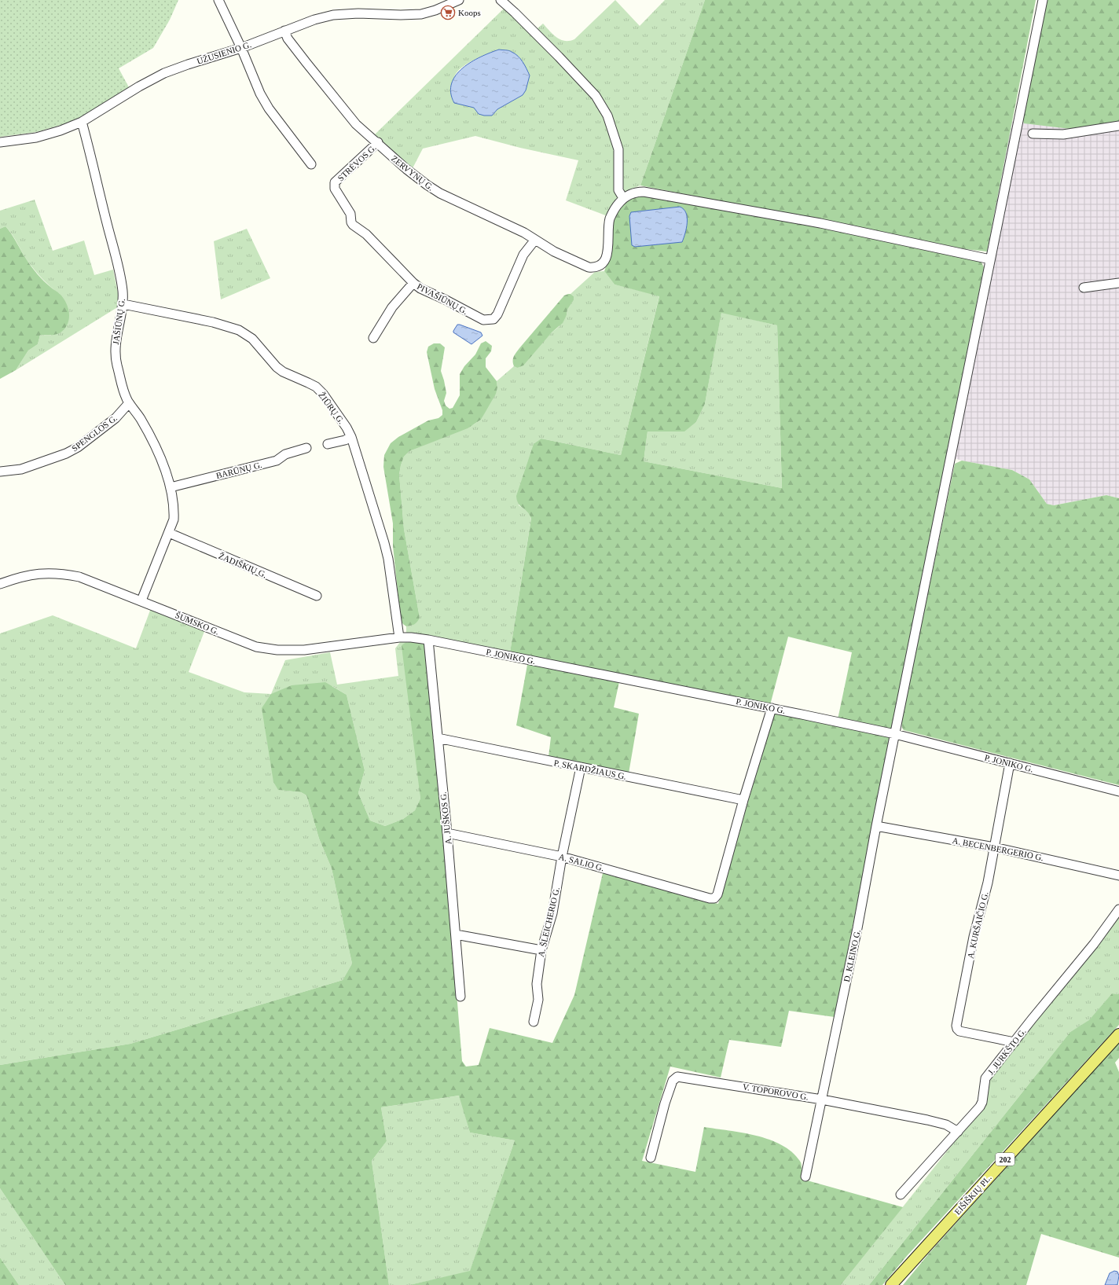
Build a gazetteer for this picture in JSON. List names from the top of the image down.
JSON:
{
  "streets": {
    "main road": ["202", "EIŠIŠKIŲ PL."],
    "street": [
      "UŽUSIENIO G.",
      "STRĖVOS G.",
      "ZERVYNŲ G.",
      "PIVAŠIŪNŲ G.",
      "JAŠIŪNŲ G.",
      "ŽIŪRŲ G.",
      "SPENGLOS G.",
      "BARŪNŲ G.",
      "ŽADIŠKIŲ G.",
      "ŠUMSKO G.",
      "P. JONIKO G.",
      "P. SKARDŽIAUS G.",
      "A. JUŠKOS G.",
      "A. BECENBERGERIO G.",
      "A. SALIO G.",
      "A. ŠLEICHERIO G.",
      "A. KURŠAIČIO G.",
      "D. KLEINO G.",
      "J. JURKŠTO G.",
      "V. TOPOROVO G."
    ]
  },
  "crossings": [
    ["UŽUSIENIO G.", "ZERVYNŲ G."],
    ["UŽUSIENIO G.", "JAŠIŪNŲ G."],
    ["STRĖVOS G.", "ZERVYNŲ G."],
    ["STRĖVOS G.", "PIVAŠIŪNŲ G."],
    ["ZERVYNŲ G.", "PIVAŠIŪNŲ G."],
    ["JAŠIŪNŲ G.", "ŽIŪRŲ G."],
    ["JAŠIŪNŲ G.", "SPENGLOS G."],
    ["JAŠIŪNŲ G.", "BARŪNŲ G."],
    ["JAŠIŪNŲ G.", "ŽADIŠKIŲ G."],
    ["JAŠIŪNŲ G.", "ŠUMSKO G."],
    ["ŽIŪRŲ G.", "ŠUMSKO G."],
    ["ŽIŪRŲ G.", "P. JONIKO G."],
    ["ŠUMSKO G.", "P. JONIKO G."],
    ["P. JONIKO G.", "A. JUŠKOS G."],
    ["P. JONIKO G.", "A. KURŠAIČIO G."],
    ["P. JONIKO G.", "D. KLEINO G."],
    ["P. SKARDŽIAUS G.", "A. JUŠKOS G."],
    ["P. SKARDŽIAUS G.", "A. SALIO G."],
    ["P. SKARDŽIAUS G.", "A. ŠLEICHERIO G."],
    ["A. JUŠKOS G.", "A. SALIO G."],
    ["A. BECENBERGERIO G.", "A. KURŠAIČIO G."],
    ["A. BECENBERGERIO G.", "D. KLEINO G."],
    ["A. SALIO G.", "A. ŠLEICHERIO G."],
    ["A. KURŠAIČIO G.", "J. JURKŠTO G."],
    ["D. KLEINO G.", "V. TOPOROVO G."],
    ["J. JURKŠTO G.", "V. TOPOROVO G."]
  ],
  "places": {
    "supermarket": ["Koops"]
  }
}
